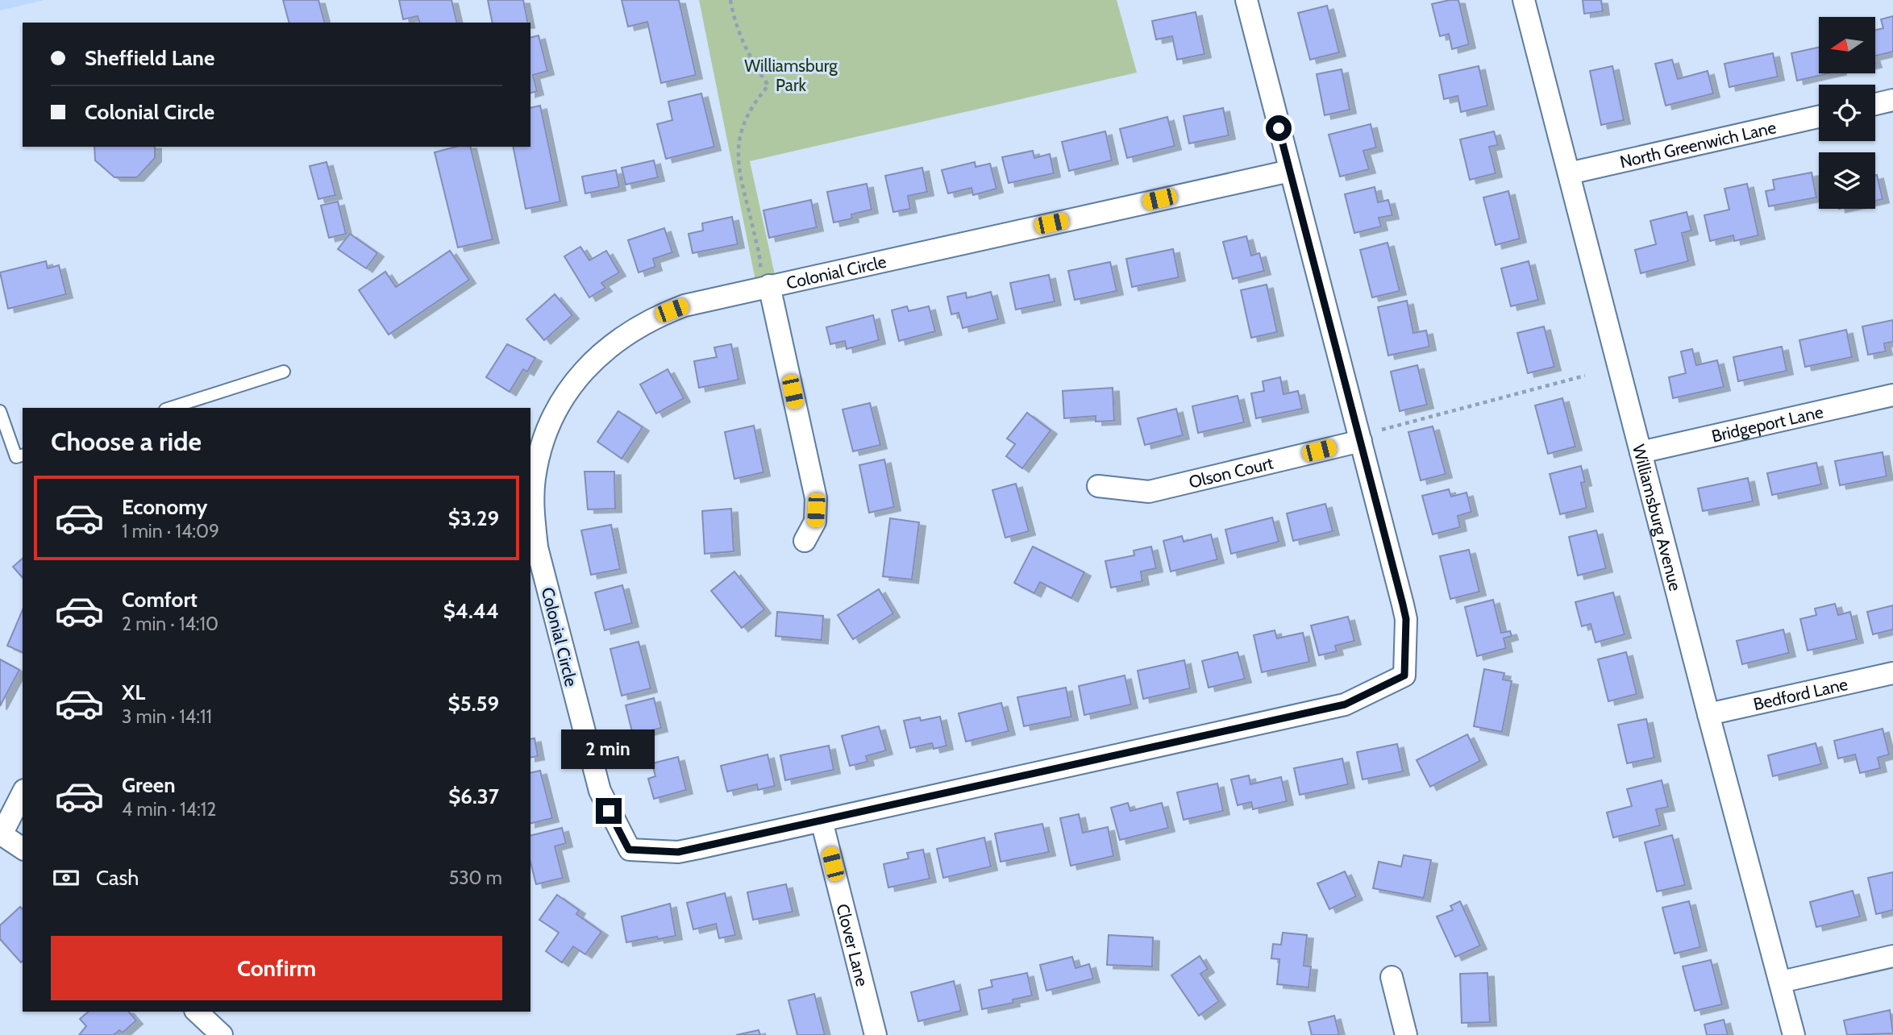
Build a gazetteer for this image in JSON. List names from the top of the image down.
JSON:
{
  "streets": {
    "street": [
      "North Greenwich Lane",
      "Colonial Circle",
      "Bridgeport Lane",
      "Olson Court",
      "Williamsburg Avenue",
      "Bedford Lane",
      "Clover Lane"
    ]
  },
  "crossings": [
    ["North Greenwich Lane", "Williamsburg Avenue"],
    ["Colonial Circle", "Olson Court"],
    ["Colonial Circle", "Clover Lane"],
    ["Bridgeport Lane", "Williamsburg Avenue"],
    ["Williamsburg Avenue", "Bedford Lane"]
  ],
  "parks": ["Williamsburg Park"],
  "north": "left",
  "page": {
    "banner": ["Sheffield Lane", "Colonial Circle"],
    "heading": "Choose a ride",
    "list": [
      {
        "name": "Economy",
        "note": "1 min · 14:09",
        "value": "$3.29"
      },
      {
        "name": "Comfort",
        "note": "2 min · 14:10",
        "value": "$4.44"
      },
      {
        "name": "XL",
        "note": "3 min · 14:11",
        "value": "$5.59"
      },
      {
        "name": "Green",
        "note": "4 min · 14:12",
        "value": "$6.37"
      }
    ],
    "bubble": "2 min",
    "pay": ["Cash", "530 m"],
    "buttons": "Confirm"
  }
}
